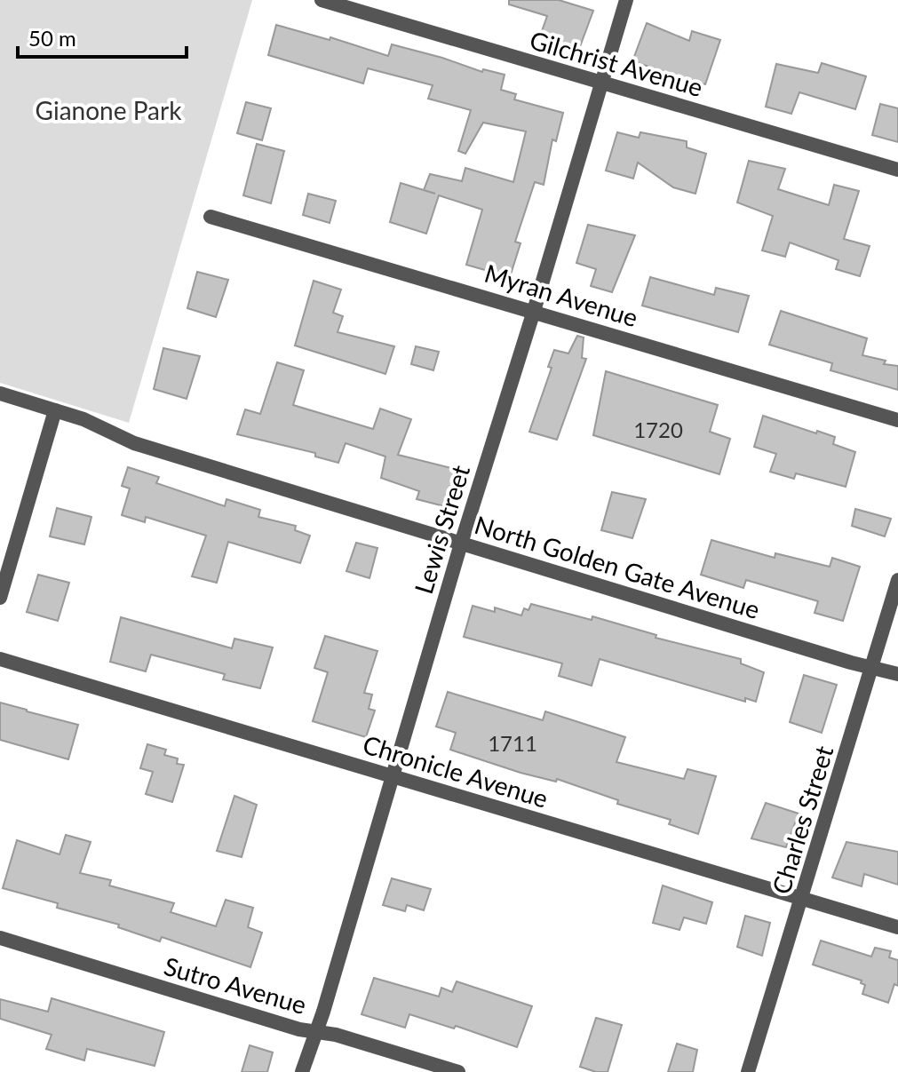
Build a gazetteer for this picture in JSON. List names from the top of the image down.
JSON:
{
  "streets": {
    "street": [
      "Gilchrist Avenue",
      "Myran Avenue",
      "Lewis Street",
      "North Golden Gate Avenue",
      "Chronicle Avenue",
      "Charles Street",
      "Sutro Avenue"
    ]
  },
  "crossings": [
    ["Gilchrist Avenue", "Lewis Street"],
    ["Myran Avenue", "Lewis Street"],
    ["Lewis Street", "North Golden Gate Avenue"],
    ["Lewis Street", "Chronicle Avenue"],
    ["Lewis Street", "Sutro Avenue"],
    ["North Golden Gate Avenue", "Charles Street"],
    ["Chronicle Avenue", "Charles Street"]
  ],
  "parks": ["Gianone Park"],
  "house_numbers": ["1720", "1711"],
  "scale_bar": "50 m"
}
